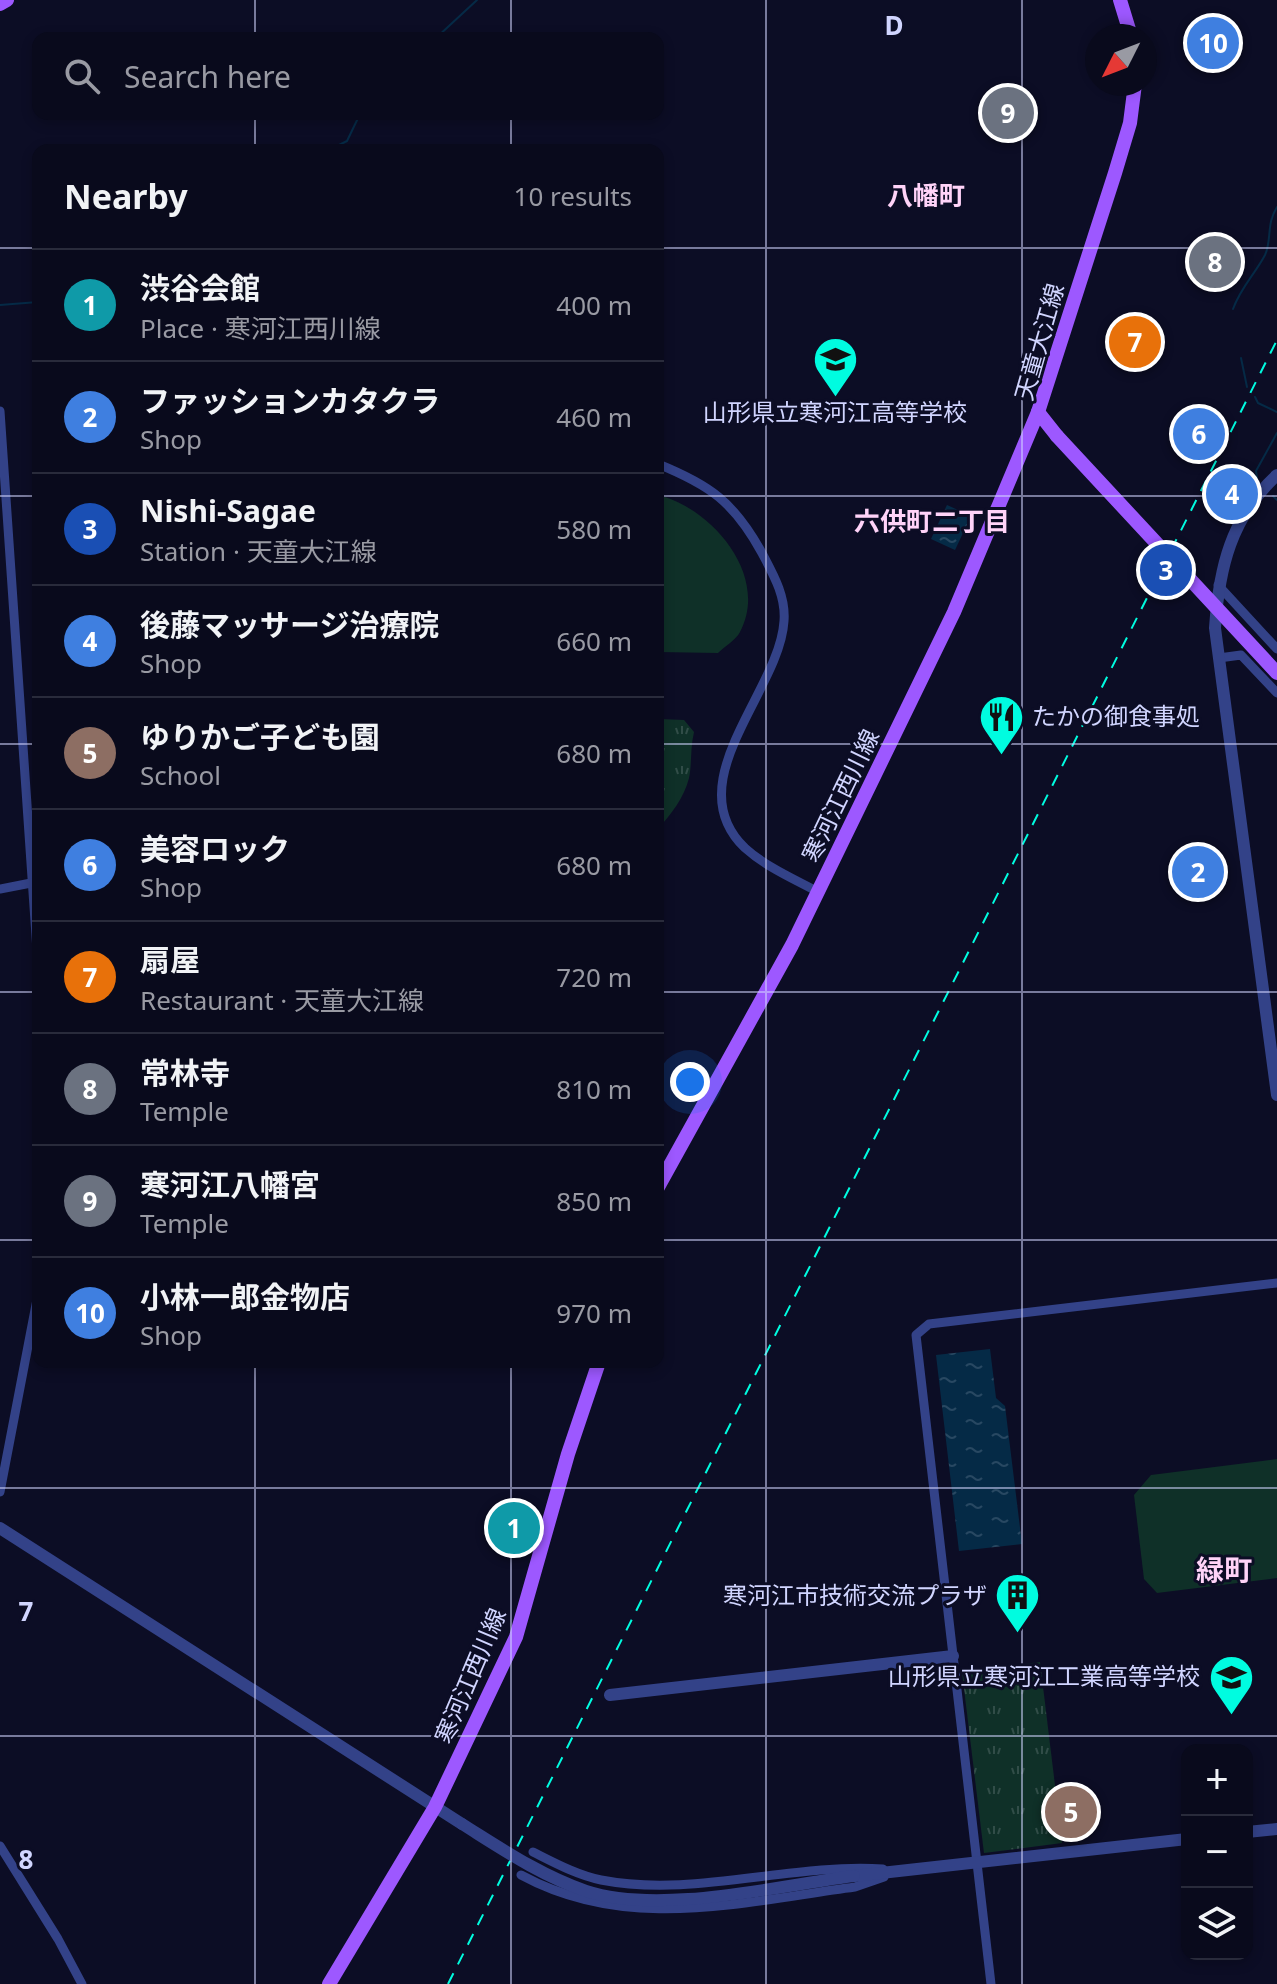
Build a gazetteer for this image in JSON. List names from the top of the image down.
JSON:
{
  "streets": {
    "main road": ["天童大江線", "寒河江西川線"]
  },
  "crossings": [
    ["天童大江線", "寒河江西川線"]
  ],
  "districts": ["八幡町", "六供町二丁目", "緑町"],
  "places": {
    "school or university": ["山形県立寒河江高等学校", "山形県立寒河江工業高等学校"],
    "restaurant": ["たかの御食事処"],
    "building": ["寒河江市技術交流プラザ"]
  },
  "north": "bottom left",
  "page": {
    "pins": [
      "10",
      "9",
      "8",
      "7",
      "6",
      "4",
      "3",
      "2",
      "1",
      "5"
    ],
    "search": "Search here",
    "heading": ["Nearby", "10 results"],
    "list": [
      {
        "mark": "1",
        "name": "渋谷会館",
        "note": "Place · 寒河江西川線",
        "value": "400 m"
      },
      {
        "mark": "2",
        "name": "ファッションカタクラ",
        "note": "Shop",
        "value": "460 m"
      },
      {
        "mark": "3",
        "name": "Nishi-Sagae",
        "note": "Station · 天童大江線",
        "value": "580 m"
      },
      {
        "mark": "4",
        "name": "後藤マッサージ治療院",
        "note": "Shop",
        "value": "660 m"
      },
      {
        "mark": "5",
        "name": "ゆりかご子ども園",
        "note": "School",
        "value": "680 m"
      },
      {
        "mark": "6",
        "name": "美容ロック",
        "note": "Shop",
        "value": "680 m"
      },
      {
        "mark": "7",
        "name": "扇屋",
        "note": "Restaurant · 天童大江線",
        "value": "720 m"
      },
      {
        "mark": "8",
        "name": "常林寺",
        "note": "Temple",
        "value": "810 m"
      },
      {
        "mark": "9",
        "name": "寒河江八幡宮",
        "note": "Temple",
        "value": "850 m"
      },
      {
        "mark": "10",
        "name": "小林一郎金物店",
        "note": "Shop",
        "value": "970 m"
      }
    ],
    "map_buttons": ["+", "−"]
  },
  "grid": {
    "columns": ["D"],
    "rows": ["7", "8"]
  }
}
